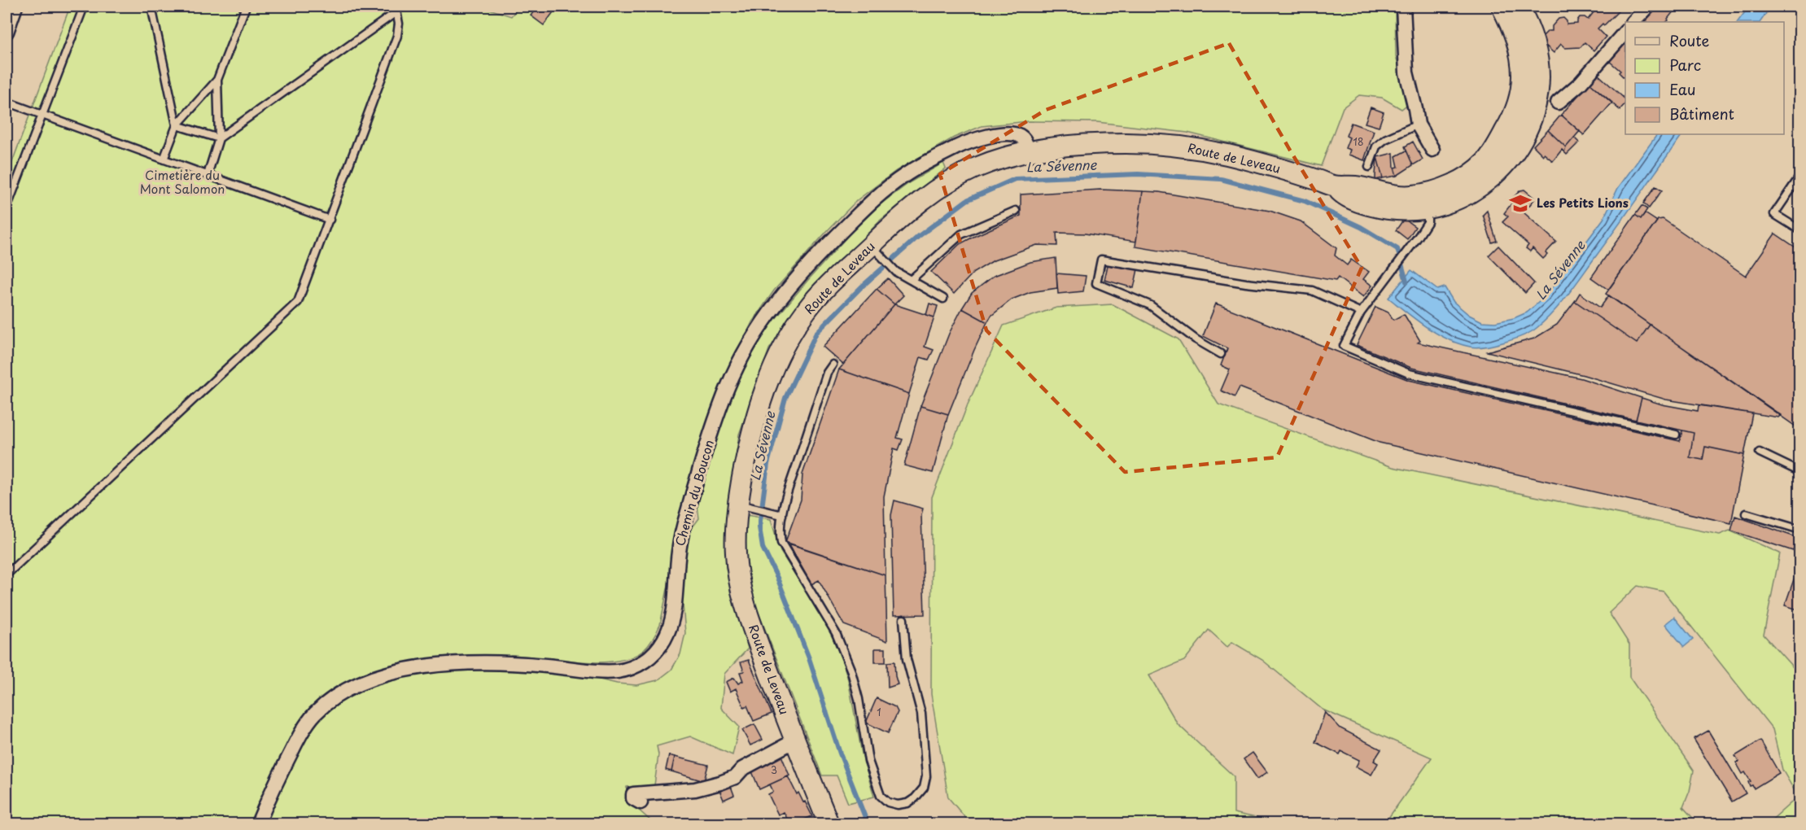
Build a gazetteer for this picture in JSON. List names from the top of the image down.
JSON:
{
  "streets": {
    "street": ["Route de Leveau", "Chemin du Boucon"]
  },
  "crossings": [
    ["Route de Leveau", "Chemin du Boucon"]
  ],
  "water": ["La Sévenne"],
  "parks": ["Cimetière du Mont Salomon"],
  "places": {
    "school or university": ["Les Petits Lions"]
  },
  "house_numbers": ["18", "1", "3"],
  "legend": [
    "Route",
    "Parc",
    "Eau",
    "Bâtiment"
  ]
}
